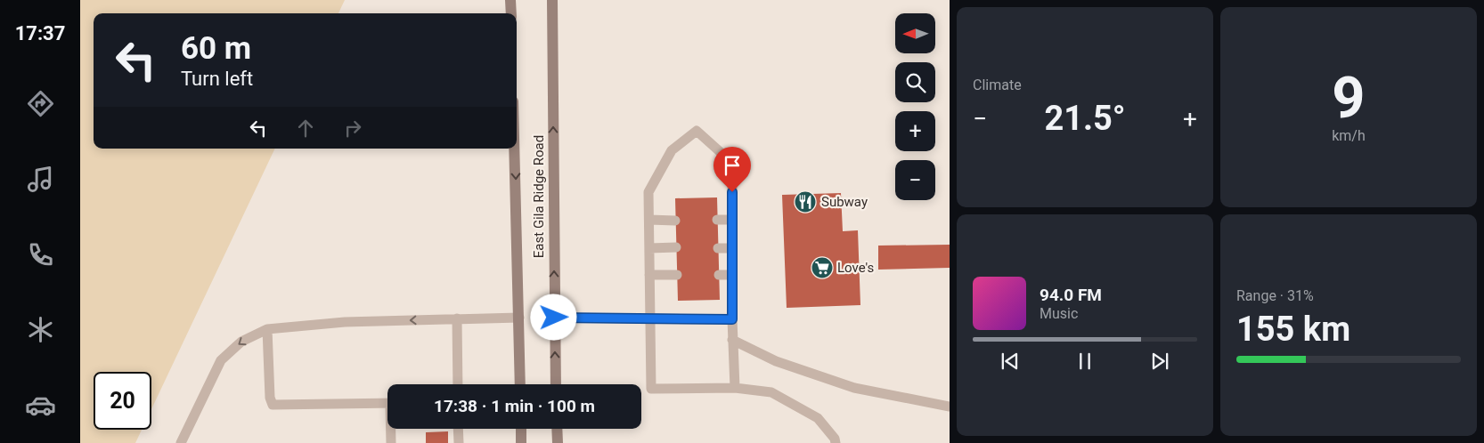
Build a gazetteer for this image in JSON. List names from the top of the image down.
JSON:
{
  "streets": {
    "street": ["East Gila Ridge Road"]
  },
  "places": {
    "restaurant": ["Subway"],
    "supermarket": ["Love's"]
  },
  "north": "left",
  "page": {
    "tabs": "17:37",
    "tile": [
      "Climate",
      ["9", "km/h"],
      ["Range · 31%", "155 km"]
    ],
    "map_buttons": ["+", "−"],
    "turn": ["60 m", "Turn left"],
    "heat": ["−", "21.5°", "+"],
    "song": ["94.0 FM", "Music"],
    "limit": "20",
    "trip": "17:38 · 1 min · 100 m"
  }
}
